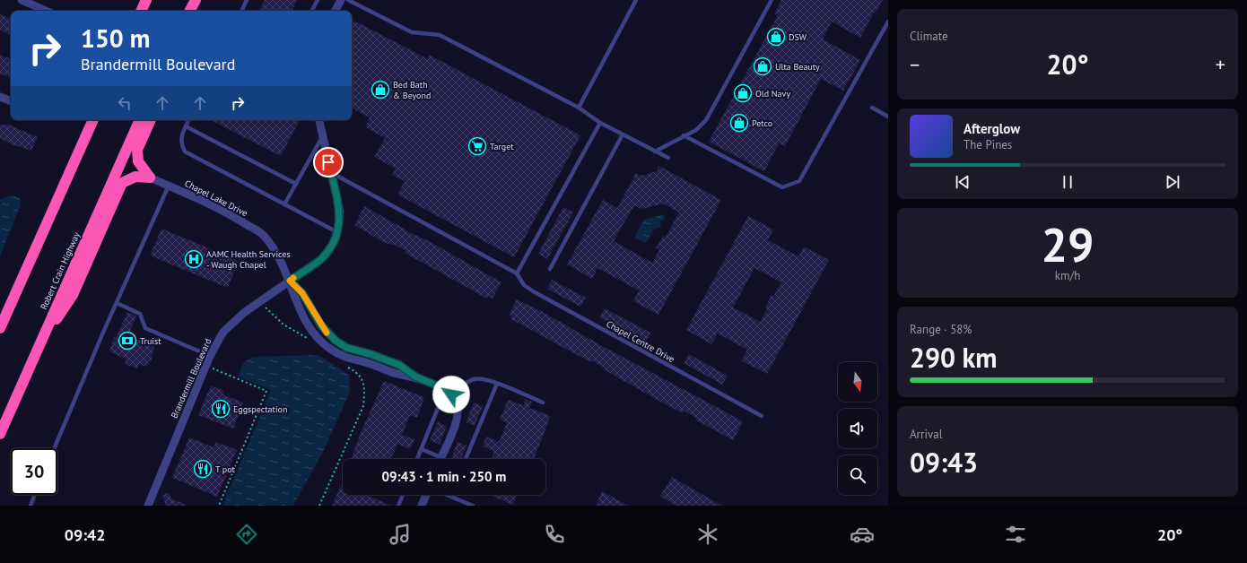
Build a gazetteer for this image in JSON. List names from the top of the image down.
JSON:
{
  "streets": {
    "highway": ["Robert Crain Highway"],
    "street": ["Chapel Lake Drive", "Brandermill Boulevard"],
    "lane": ["Chapel Centre Drive"]
  },
  "crossings": [
    ["Chapel Lake Drive", "Brandermill Boulevard"]
  ],
  "places": {
    "shop": [
      "DSW",
      "Ulta Beauty",
      "Bed Bath & Beyond",
      "Old Navy",
      "Petco"
    ],
    "supermarket": ["Target"],
    "hospital": ["AAMC Health Services - Waugh Chapel"],
    "bank": ["Truist"],
    "restaurant": ["Eggspectation", "T pot"]
  },
  "north": "bottom",
  "page": {
    "tile": [
      "Climate",
      ["29", "km/h"],
      ["Range · 58%", "290 km"],
      ["Arrival", "09:43"]
    ],
    "turn": ["150 m", "Brandermill Boulevard"],
    "heat": ["−", "20°", "+"],
    "song": ["Afterglow", "The Pines"],
    "limit": "30",
    "trip": "09:43 · 1 min · 250 m",
    "tabs": ["09:42", "20°"]
  }
}
